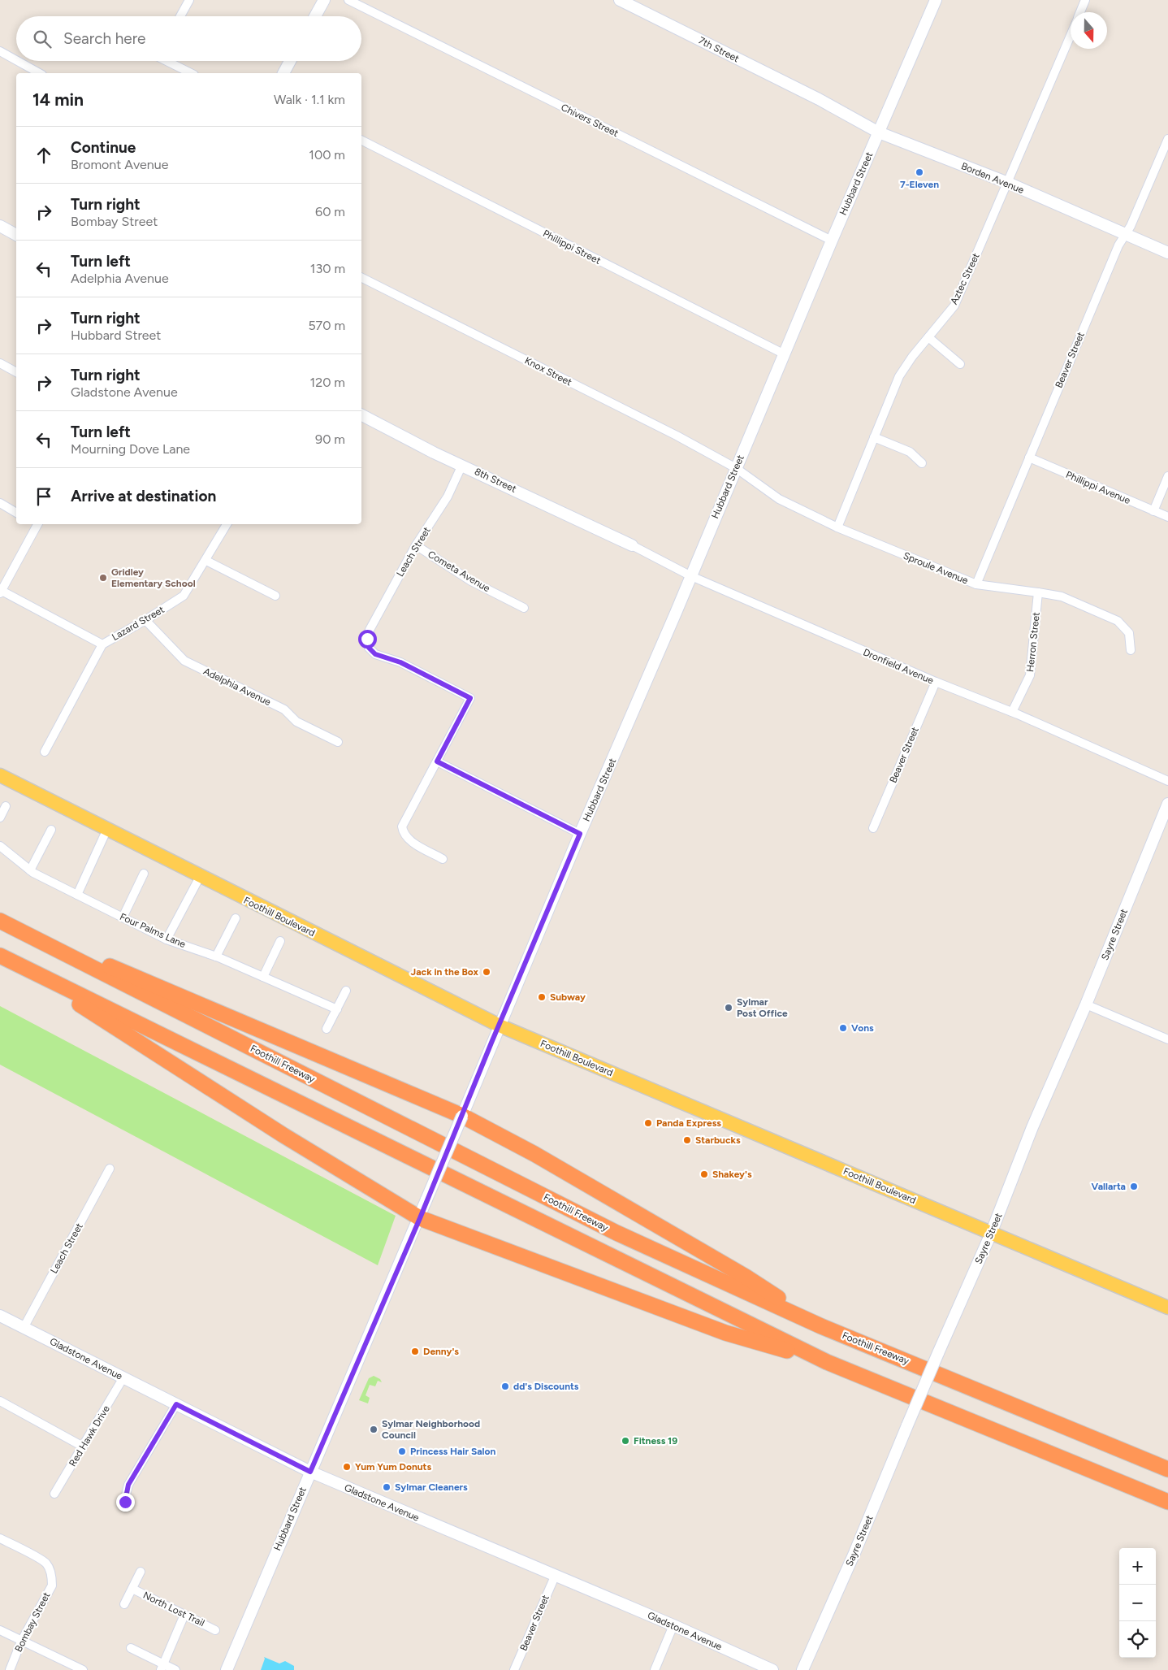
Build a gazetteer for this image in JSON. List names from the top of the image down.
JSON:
{
  "streets": {
    "highway": ["Foothill Freeway"],
    "main road": ["Foothill Boulevard"],
    "street": [
      "7th Street",
      "Chivers Street",
      "Borden Avenue",
      "Hubbard Street",
      "Phillippi Street",
      "Aztec Street",
      "Beaver Street",
      "Knox Street",
      "8th Street",
      "Phillippi Avenue",
      "Leach Street",
      "Sproule Avenue",
      "Cometa Avenue",
      "Lazard Street",
      "Herron Street",
      "Dronfield Avenue",
      "Adelphia Avenue",
      "Four Palms Lane",
      "Sayre Street",
      "Gladstone Avenue",
      "Red Hawk Drive",
      "North Lost Trail",
      "Bombay Street"
    ]
  },
  "crossings": [
    ["7th Street", "Borden Avenue"],
    ["Chivers Street", "Hubbard Street"],
    ["Borden Avenue", "Hubbard Street"],
    ["Borden Avenue", "Aztec Street"],
    ["Borden Avenue", "Beaver Street"],
    ["Hubbard Street", "Phillippi Street"],
    ["Hubbard Street", "Knox Street"],
    ["Hubbard Street", "Sproule Avenue"],
    ["Hubbard Street", "Dronfield Avenue"],
    ["Hubbard Street", "Foothill Boulevard"],
    ["Hubbard Street", "Gladstone Avenue"],
    ["Aztec Street", "Sproule Avenue"],
    ["Beaver Street", "Phillippi Avenue"],
    ["Beaver Street", "Sproule Avenue"],
    ["Beaver Street", "Dronfield Avenue"],
    ["Beaver Street", "Gladstone Avenue"],
    ["Knox Street", "Sproule Avenue"],
    ["8th Street", "Leach Street"],
    ["8th Street", "Dronfield Avenue"],
    ["Leach Street", "Cometa Avenue"],
    ["Leach Street", "Gladstone Avenue"],
    ["Sproule Avenue", "Herron Street"],
    ["Lazard Street", "Adelphia Avenue"],
    ["Herron Street", "Dronfield Avenue"],
    ["Foothill Boulevard", "Sayre Street"],
    ["Gladstone Avenue", "Red Hawk Drive"]
  ],
  "places": [
    "7-Eleven",
    "Gridley Elementary School",
    "Jack in the Box",
    "Subway",
    "Sylmar Post Office",
    "Vons",
    "Panda Express",
    "Starbucks",
    "Shakey's",
    "Vallarta",
    "Denny's",
    "dd's Discounts",
    "Sylmar Neighborhood Council",
    "Fitness 19",
    "Princess Hair Salon",
    "Yum Yum Donuts",
    "Sylmar Cleaners"
  ],
  "north": "bottom",
  "page": {
    "search": "Search here",
    "heading": ["14 min", "Walk · 1.1 km"],
    "list": [
      ["Continue", "Bromont Avenue", "100 m"],
      ["Turn right", "Bombay Street", "60 m"],
      ["Turn left", "Adelphia Avenue", "130 m"],
      ["Turn right", "Hubbard Street", "570 m"],
      ["Turn right", "Gladstone Avenue", "120 m"],
      ["Turn left", "Mourning Dove Lane", "90 m"],
      "Arrive at destination"
    ],
    "map_buttons": ["+", "−"]
  }
}
